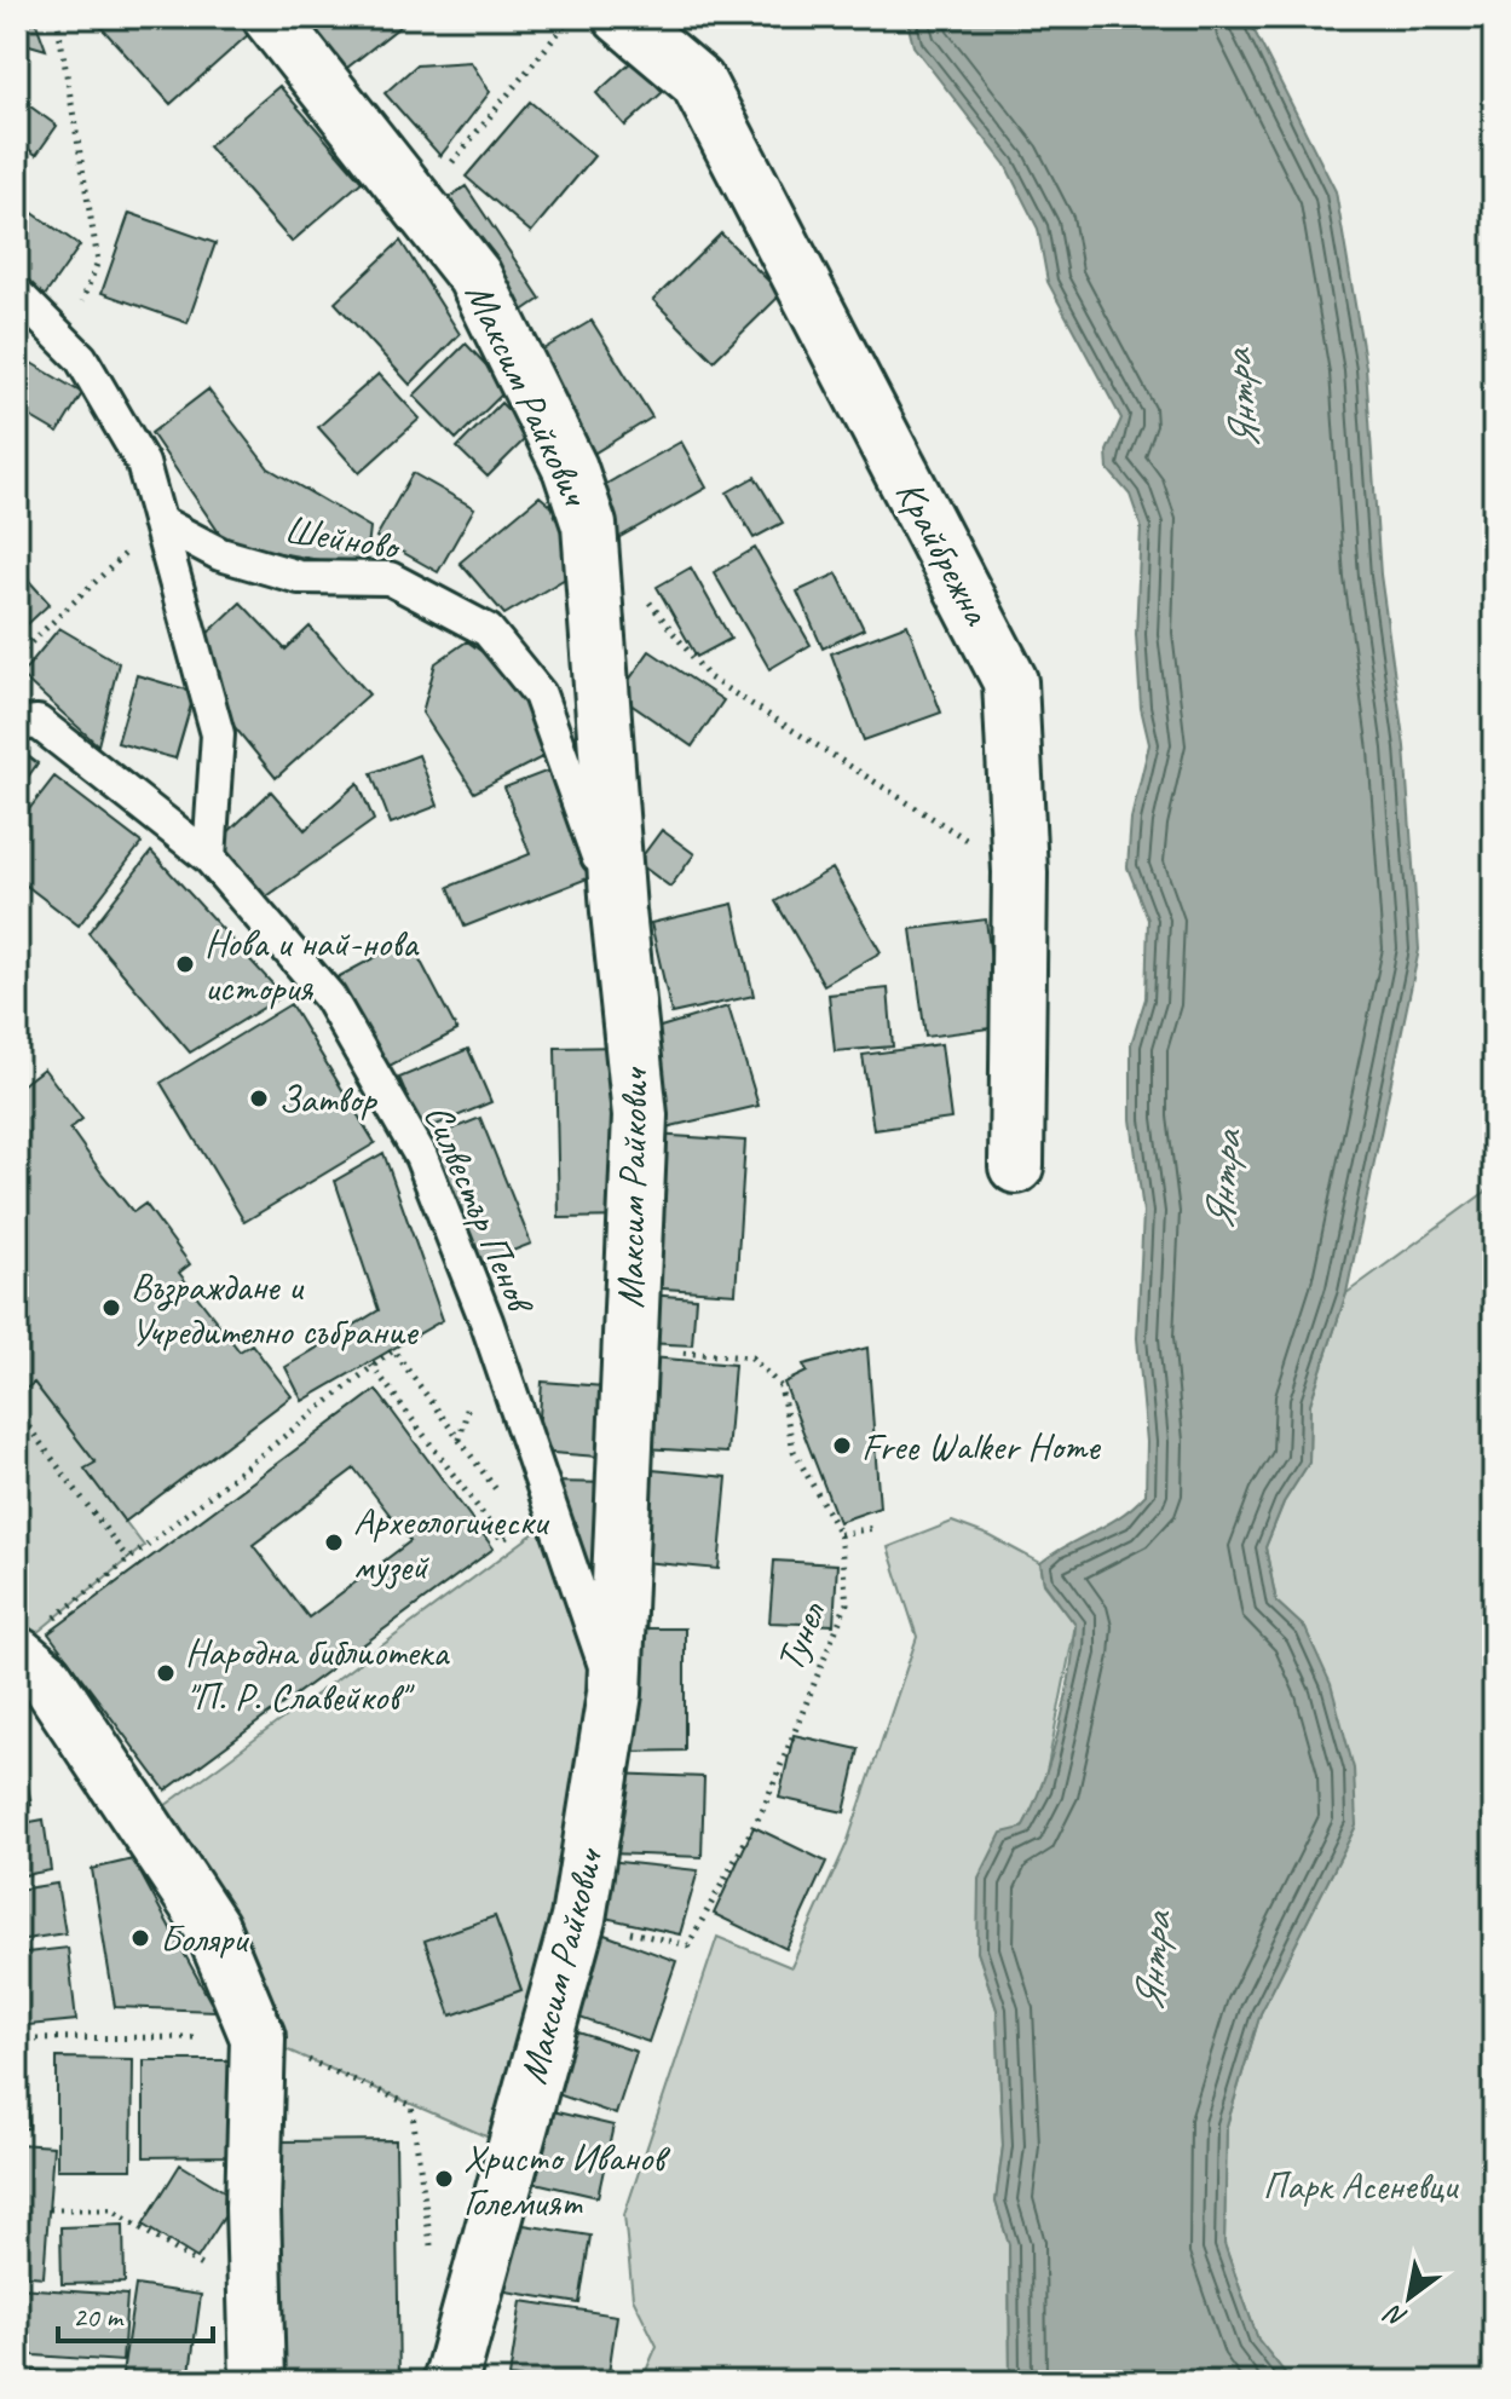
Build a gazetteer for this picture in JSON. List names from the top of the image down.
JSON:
{
  "streets": {
    "street": ["Максим Райкович", "Крайбрежна"],
    "lane": ["Шейново", "Силвестър Пенов"],
    "path": ["Тунел"]
  },
  "crossings": [
    ["Максим Райкович", "Шейново"],
    ["Максим Райкович", "Силвестър Пенов"],
    ["Максим Райкович", "Тунел"]
  ],
  "water": ["Янтра"],
  "parks": ["Парк Асеневци"],
  "places": [
    "Нова и най-нова история",
    "Затвор",
    "Възраждане и Учредително събрание",
    "Free Walker Home",
    "Археологически музей",
    "Народна библиотека \"П. Р. Славейков\"",
    "Боляри",
    "Христо Иванов Големият"
  ],
  "scale_bar": "20 m",
  "north": "bottom left"
}
